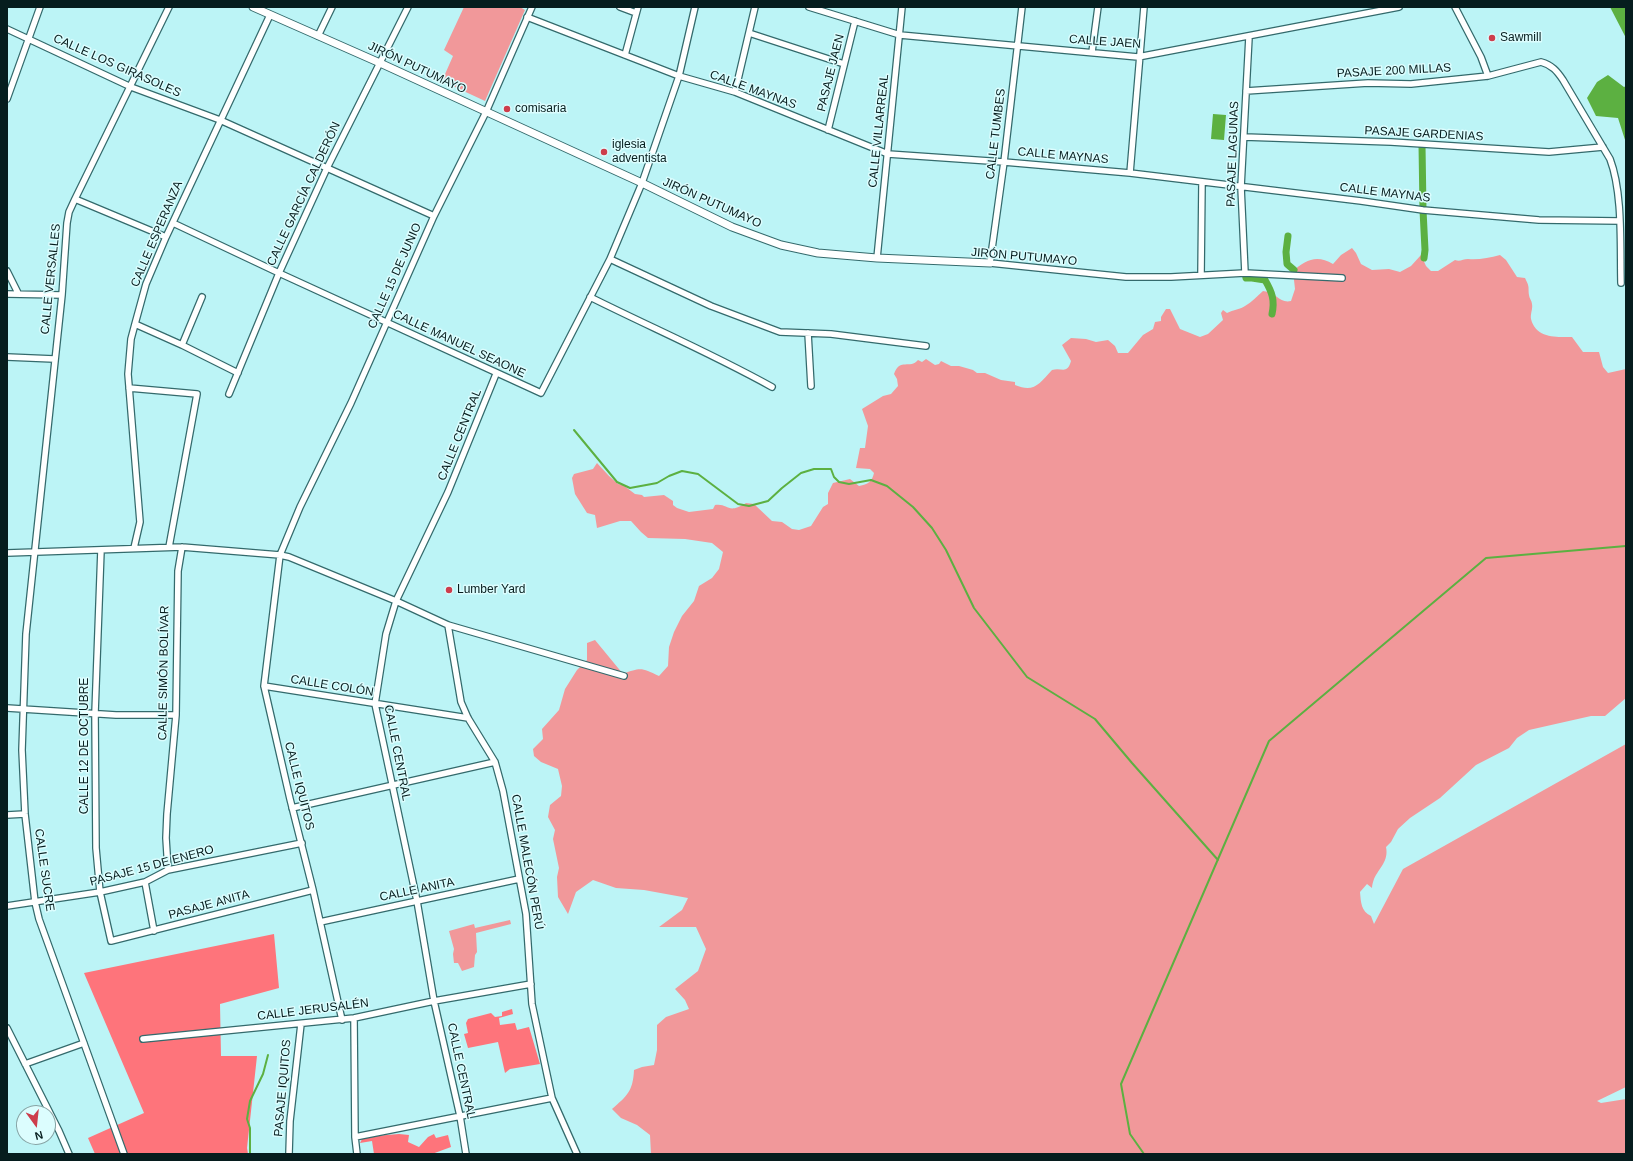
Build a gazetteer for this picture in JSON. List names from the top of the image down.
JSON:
{
  "streets": {
    "street": [
      "CALLE JAEN",
      "CALLE LOS GIRASOLES",
      "JIRÓN PUTUMAYO",
      "PASAJE 200 MILLAS",
      "PASAJE JAEN",
      "CALLE MAYNAS",
      "CALLE VILLARREAL",
      "CALLE TUMBES",
      "PASAJE GARDENIAS",
      "PASAJE LAGUNAS",
      "CALLE GARCÍA CALDERÓN",
      "CALLE ESPERANZA",
      "CALLE 15 DE JUNIO",
      "CALLE VERSALLES",
      "CALLE MANUEL SEAONE",
      "CALLE CENTRAL",
      "CALLE SIMÓN BOLÍVAR",
      "CALLE COLÓN",
      "CALLE 12 DE OCTUBRE",
      "CALLE IQUITOS",
      "CALLE MALECÓN PERÚ",
      "PASAJE 15 DE ENERO",
      "CALLE SUCRE",
      "CALLE ANITA",
      "PASAJE ANITA",
      "CALLE JERUSALÉN",
      "PASAJE IQUITOS"
    ]
  },
  "crossings": [
    ["CALLE JAEN", "PASAJE JAEN"],
    ["CALLE JAEN", "CALLE VILLARREAL"],
    ["CALLE JAEN", "CALLE TUMBES"],
    ["CALLE JAEN", "PASAJE LAGUNAS"],
    ["CALLE LOS GIRASOLES", "CALLE GARCÍA CALDERÓN"],
    ["CALLE LOS GIRASOLES", "CALLE ESPERANZA"],
    ["CALLE LOS GIRASOLES", "CALLE 15 DE JUNIO"],
    ["CALLE LOS GIRASOLES", "CALLE VERSALLES"],
    ["JIRÓN PUTUMAYO", "CALLE VILLARREAL"],
    ["JIRÓN PUTUMAYO", "CALLE TUMBES"],
    ["JIRÓN PUTUMAYO", "PASAJE LAGUNAS"],
    ["JIRÓN PUTUMAYO", "CALLE GARCÍA CALDERÓN"],
    ["JIRÓN PUTUMAYO", "CALLE ESPERANZA"],
    ["JIRÓN PUTUMAYO", "CALLE 15 DE JUNIO"],
    ["PASAJE 200 MILLAS", "PASAJE GARDENIAS"],
    ["PASAJE 200 MILLAS", "PASAJE LAGUNAS"],
    ["PASAJE JAEN", "CALLE MAYNAS"],
    ["CALLE MAYNAS", "CALLE VILLARREAL"],
    ["CALLE MAYNAS", "CALLE TUMBES"],
    ["CALLE MAYNAS", "PASAJE LAGUNAS"],
    ["CALLE MAYNAS", "CALLE 15 DE JUNIO"],
    ["PASAJE GARDENIAS", "PASAJE LAGUNAS"],
    ["CALLE GARCÍA CALDERÓN", "CALLE MANUEL SEAONE"],
    ["CALLE ESPERANZA", "CALLE MANUEL SEAONE"],
    ["CALLE 15 DE JUNIO", "CALLE MANUEL SEAONE"],
    ["CALLE 15 DE JUNIO", "CALLE IQUITOS"],
    ["CALLE VERSALLES", "CALLE SUCRE"],
    ["CALLE MANUEL SEAONE", "CALLE CENTRAL"],
    ["CALLE CENTRAL", "CALLE COLÓN"],
    ["CALLE CENTRAL", "CALLE ANITA"],
    ["CALLE CENTRAL", "CALLE JERUSALÉN"],
    ["CALLE SIMÓN BOLÍVAR", "PASAJE 15 DE ENERO"],
    ["CALLE COLÓN", "CALLE IQUITOS"],
    ["CALLE COLÓN", "CALLE MALECÓN PERÚ"],
    ["CALLE 12 DE OCTUBRE", "PASAJE 15 DE ENERO"],
    ["CALLE 12 DE OCTUBRE", "PASAJE ANITA"],
    ["CALLE IQUITOS", "PASAJE 15 DE ENERO"],
    ["CALLE IQUITOS", "CALLE ANITA"],
    ["CALLE IQUITOS", "PASAJE ANITA"],
    ["CALLE IQUITOS", "CALLE JERUSALÉN"],
    ["CALLE MALECÓN PERÚ", "CALLE ANITA"],
    ["CALLE MALECÓN PERÚ", "CALLE JERUSALÉN"],
    ["PASAJE 15 DE ENERO", "CALLE SUCRE"],
    ["CALLE JERUSALÉN", "PASAJE IQUITOS"]
  ],
  "places": [
    "Sawmill",
    "comisaria",
    "iglesia adventista",
    "Lumber Yard"
  ],
  "north": "bottom"
}
